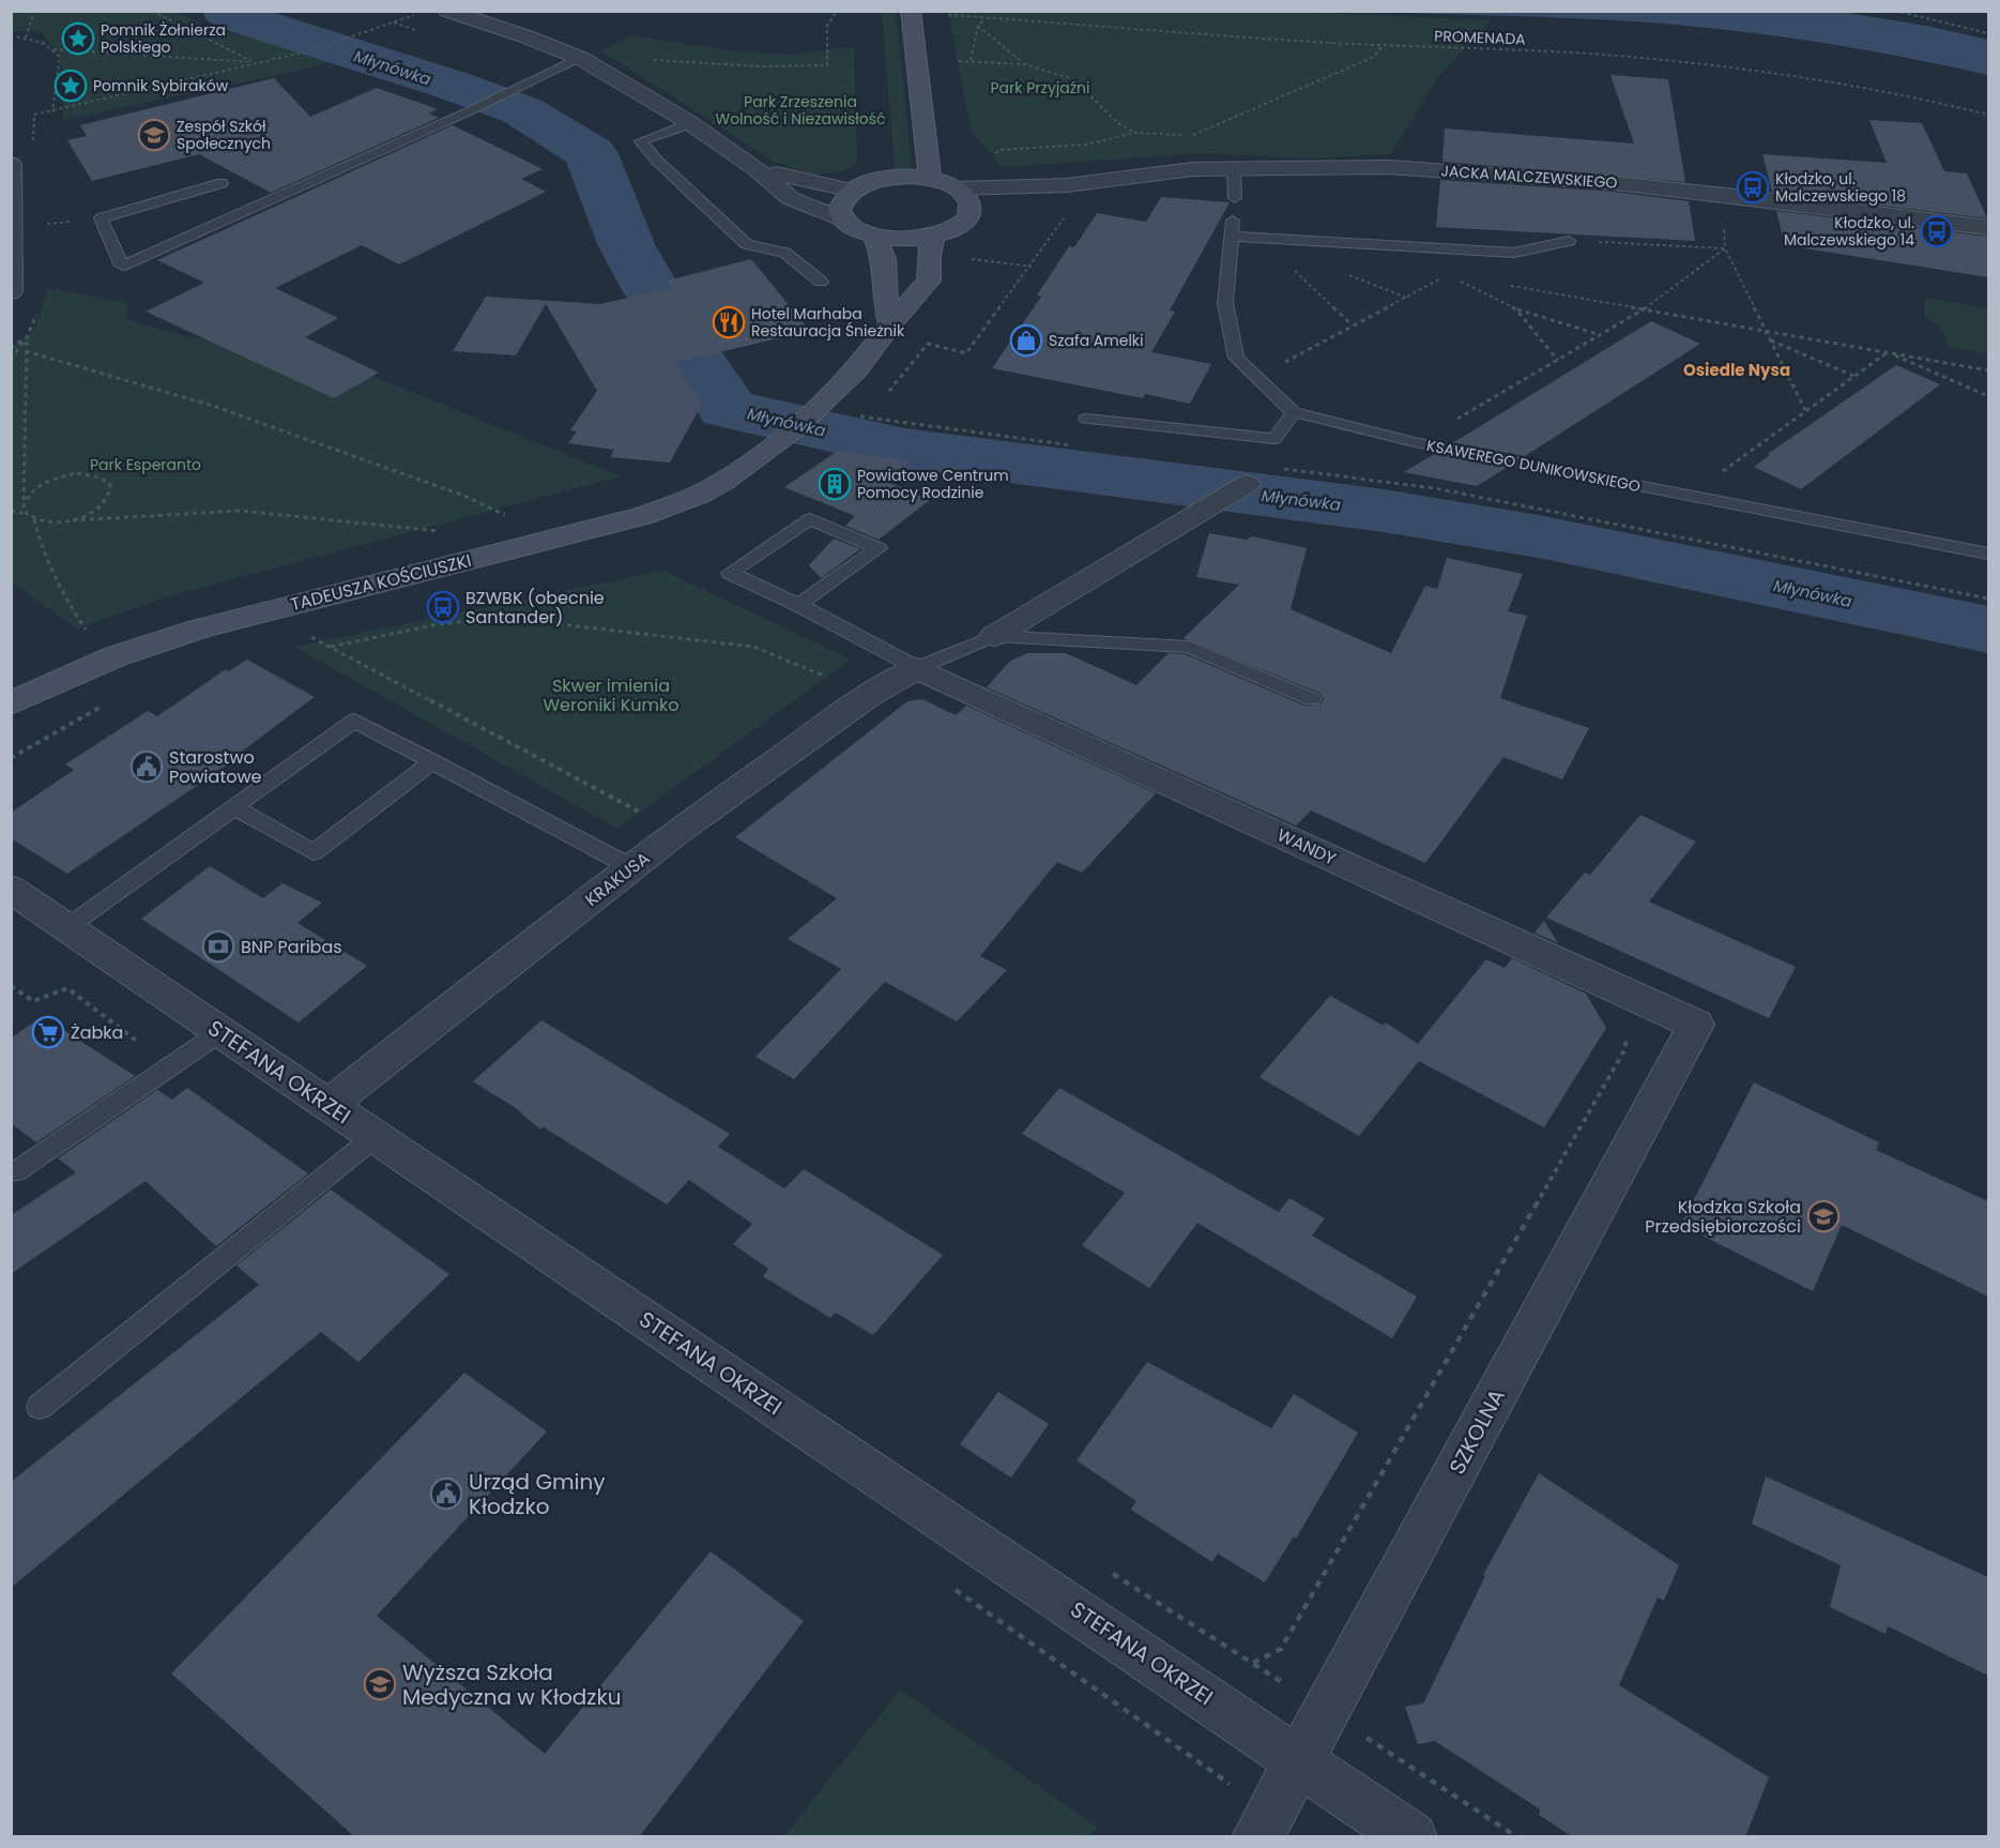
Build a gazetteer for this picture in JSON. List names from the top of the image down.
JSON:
{
  "streets": {
    "street": [
      "JACKA MALCZEWSKIEGO",
      "TADEUSZA KOŚCIUSZKI",
      "WANDY",
      "KRAKUSA",
      "STEFANA OKRZEI",
      "SZKOLNA"
    ],
    "lane": ["KSAWEREGO DUNIKOWSKIEGO"],
    "path": ["PROMENADA"]
  },
  "crossings": [
    ["WANDY", "KRAKUSA"],
    ["WANDY", "SZKOLNA"],
    ["KRAKUSA", "STEFANA OKRZEI"],
    ["STEFANA OKRZEI", "SZKOLNA"]
  ],
  "districts": ["Osiedle Nysa"],
  "water": ["Młynówka"],
  "parks": [
    "Park Przyjaźni",
    "Park Zrzeszenia Wolność i Niezawisłość",
    "Park Esperanto",
    "Skwer imienia Weroniki Kumko"
  ],
  "places": {
    "place": ["Pomnik Żołnierza Polskiego", "Pomnik Sybiraków"],
    "school or university": ["Zespół Szkół Społecznych", "Kłodzka Szkoła Przedsiębiorczości", "Wyższa Szkoła Medyczna w Kłodzku"],
    "bus stop": ["Kłodzko, ul. Malczewskiego 18", "Kłodzko, ul. Malczewskiego 14", "BZWBK (obecnie Santander)"],
    "restaurant": ["Hotel Marhaba Restauracja Śnieżnik"],
    "shop": ["Szafa Amelki"],
    "building": ["Powiatowe Centrum Pomocy Rodzinie"],
    "public building": ["Starostwo Powiatowe", "Urząd Gminy Kłodzko"],
    "bank": ["BNP Paribas"],
    "supermarket": ["Żabka"]
  }
}
